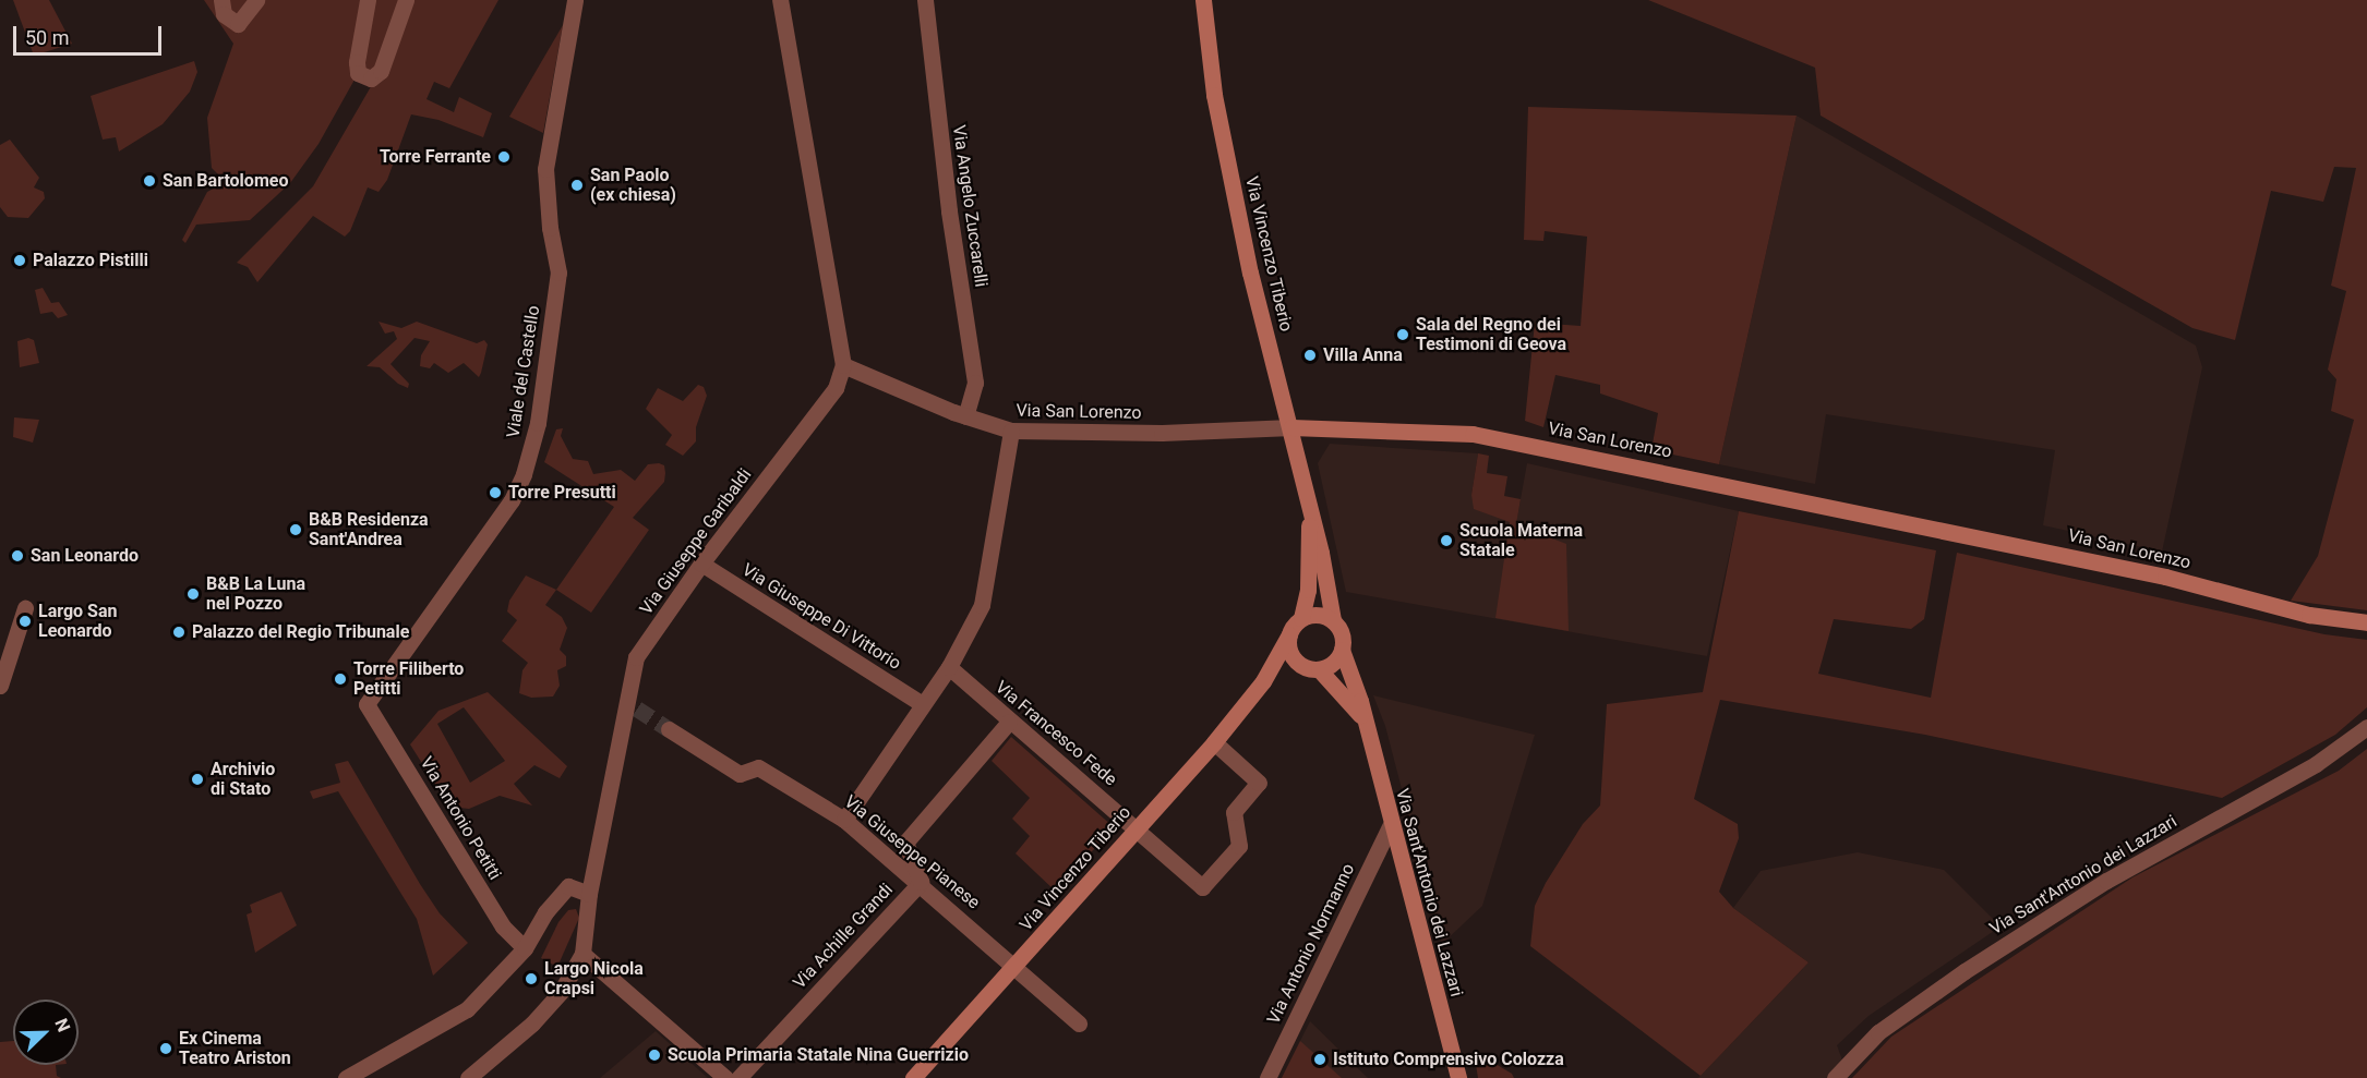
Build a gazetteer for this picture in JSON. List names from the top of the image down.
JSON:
{
  "streets": {
    "street": [
      "Via Angelo Zuccarelli",
      "Via Vincenzo Tiberio",
      "Viale del Castello",
      "Via San Lorenzo",
      "Via Giuseppe Garibaldi",
      "Via Giuseppe Di Vittorio",
      "Via Francesco Fede",
      "Via Antonio Petitti",
      "Via Giuseppe Pianese",
      "Via Sant'Antonio dei Lazzari",
      "Via Achille Grandi",
      "Via Antonio Normanno"
    ]
  },
  "crossings": [
    ["Via Angelo Zuccarelli", "Via San Lorenzo"],
    ["Via Vincenzo Tiberio", "Via San Lorenzo"],
    ["Via Vincenzo Tiberio", "Via Francesco Fede"],
    ["Via Vincenzo Tiberio", "Via Giuseppe Pianese"],
    ["Via Vincenzo Tiberio", "Via Sant'Antonio dei Lazzari"],
    ["Viale del Castello", "Via Antonio Petitti"],
    ["Via San Lorenzo", "Via Giuseppe Garibaldi"],
    ["Via Giuseppe Garibaldi", "Via Giuseppe Di Vittorio"],
    ["Via Francesco Fede", "Via Achille Grandi"],
    ["Via Giuseppe Pianese", "Via Achille Grandi"],
    ["Via Sant'Antonio dei Lazzari", "Via Antonio Normanno"]
  ],
  "places": [
    "Torre Ferrante",
    "San Bartolomeo",
    "San Paolo (ex chiesa)",
    "Palazzo Pistilli",
    "Sala del Regno dei Testimoni di Geova",
    "Villa Anna",
    "Torre Presutti",
    "B&B Residenza Sant'Andrea",
    "Scuola Materna Statale",
    "San Leonardo",
    "B&B La Luna nel Pozzo",
    "Largo San Leonardo",
    "Palazzo del Regio Tribunale",
    "Torre Filiberto Petitti",
    "Archivio di Stato",
    "Largo Nicola Crapsi",
    "Ex Cinema Teatro Ariston",
    "Scuola Primaria Statale Nina Guerrizio",
    "Istituto Comprensivo Colozza"
  ],
  "scale_bar": "50 m",
  "north": "top right"
}
